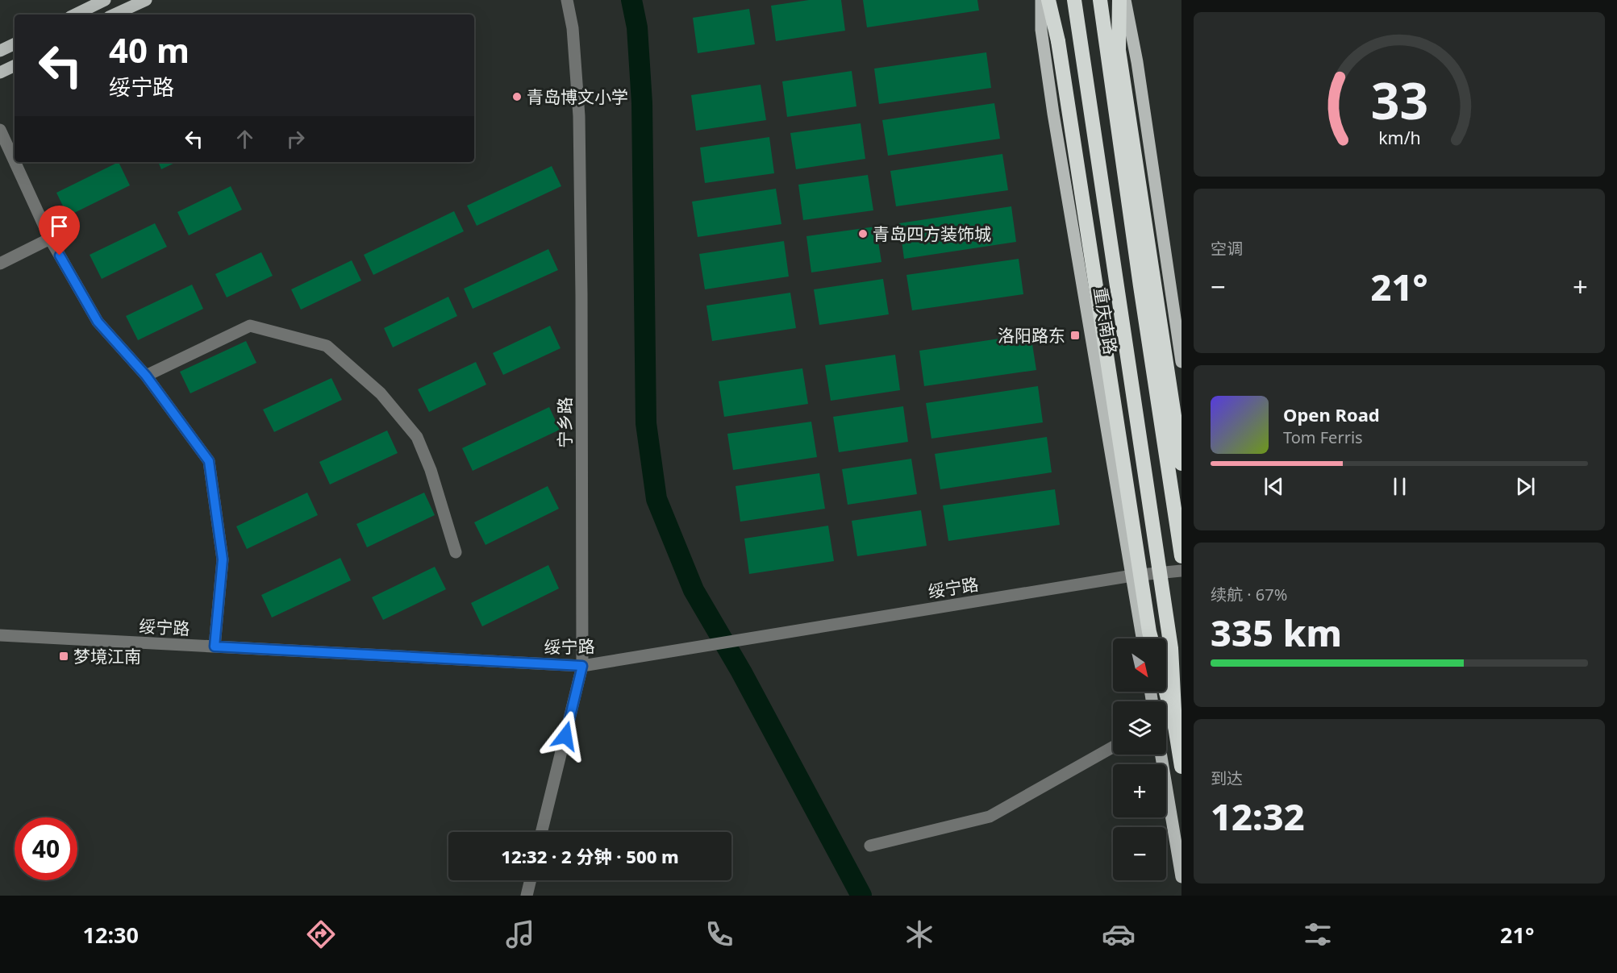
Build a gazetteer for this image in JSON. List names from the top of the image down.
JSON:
{
  "streets": {
    "main road": ["重庆南路"],
    "street": ["宁乡路", "绥宁路"]
  },
  "crossings": [
    ["重庆南路", "绥宁路"],
    ["宁乡路", "绥宁路"]
  ],
  "places": {
    "other": ["青岛博文小学", "青岛四方装饰城"],
    "transit": ["洛阳路东", "梦境江南"]
  },
  "north": "bottom right",
  "page": {
    "turn": ["40 m", "绥宁路"],
    "tile": [
      "空调",
      ["续航 · 67%", "335 km"],
      ["到达", "12:32"]
    ],
    "heat": ["−", "21°", "+"],
    "song": ["Open Road", "Tom Ferris"],
    "map_buttons": ["+", "−"],
    "limit": "40",
    "trip": "12:32 · 2 分钟 · 500 m",
    "tabs": ["12:30", "21°"],
    "gauge": ["33", "km/h"]
  }
}
